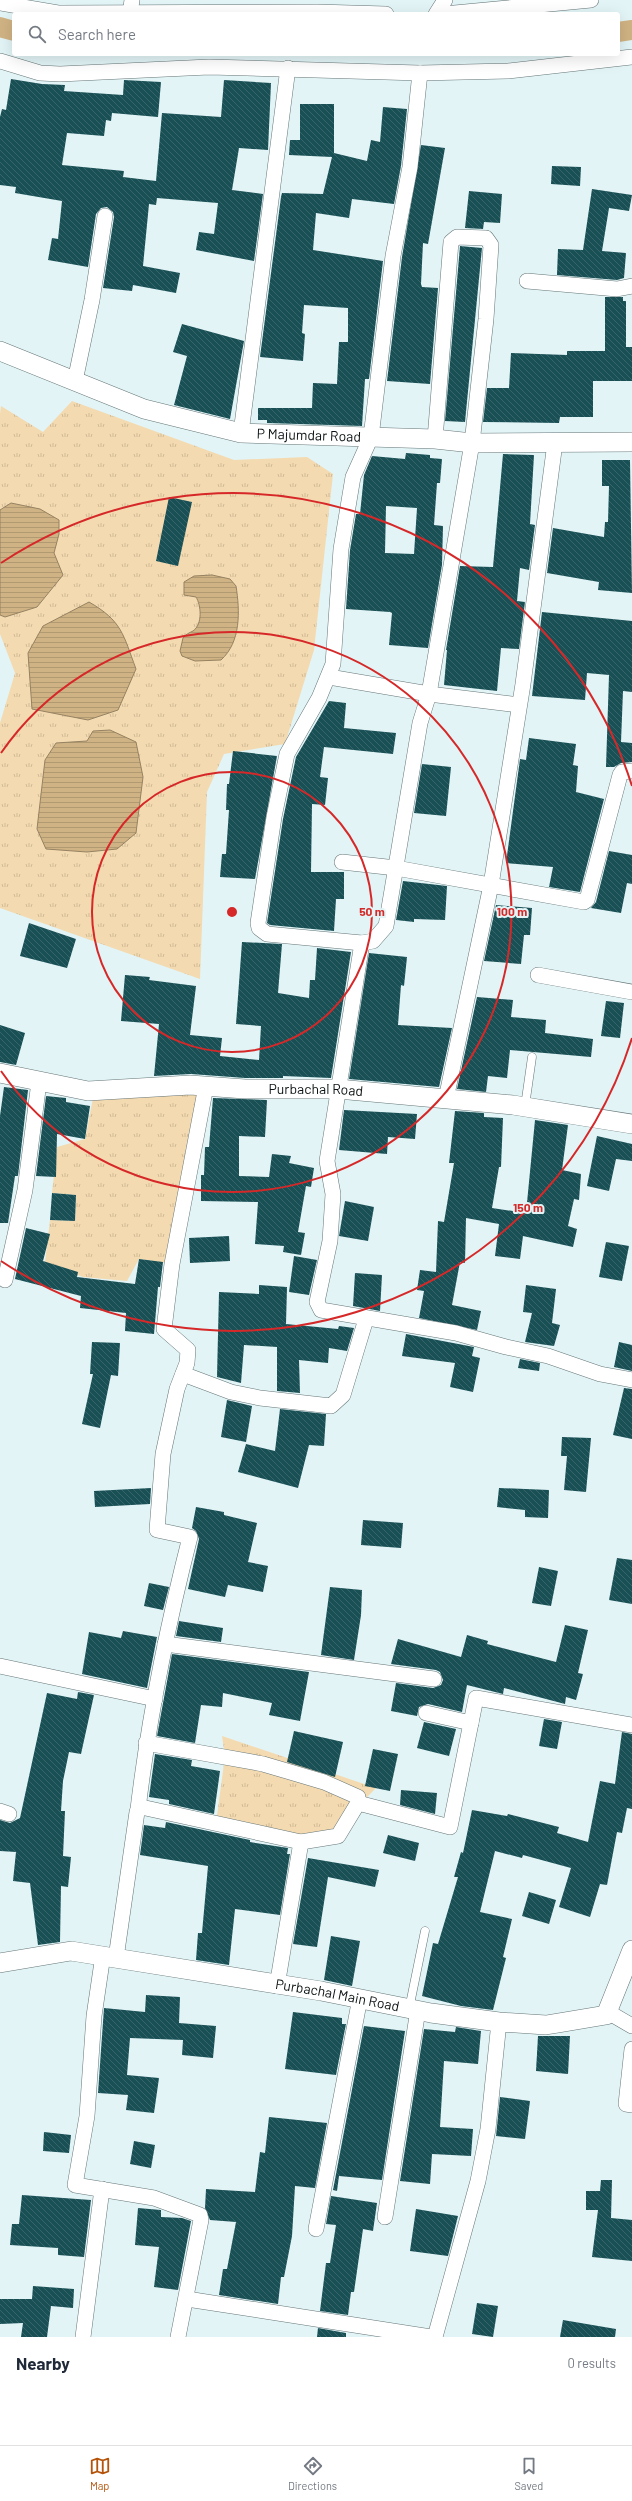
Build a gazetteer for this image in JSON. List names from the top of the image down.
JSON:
{
  "streets": {
    "street": ["P Majumdar Road", "Purbachal Road", "Purbachal Main Road"]
  },
  "page": {
    "search": "Search here",
    "heading": ["Nearby", "0 results"],
    "nav": ["Map", "Directions", "Saved"]
  },
  "rings": ["50 m", "100 m", "150 m"]
}
